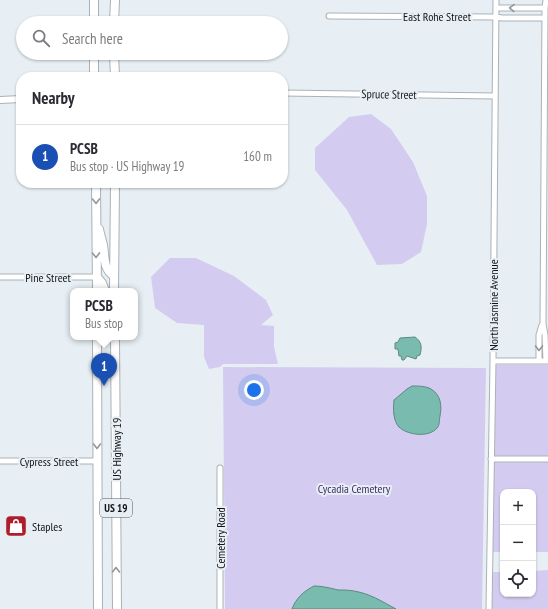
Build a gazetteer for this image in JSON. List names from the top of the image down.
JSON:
{
  "streets": {
    "highway": ["US Highway 19", "US 19"],
    "street": [
      "East Rohe Street",
      "Spruce Street",
      "Pine Street",
      "North Jasmine Avenue",
      "Cypress Street",
      "Cemetery Road"
    ]
  },
  "crossings": [
    ["East Rohe Street", "North Jasmine Avenue"],
    ["Spruce Street", "North Jasmine Avenue"],
    ["US Highway 19", "Cypress Street"]
  ],
  "parks": ["Cycadia Cemetery"],
  "places": {
    "shop": ["Staples"]
  },
  "page": {
    "search": "Search here",
    "heading": "Nearby",
    "list": [
      {
        "mark": "1",
        "name": "PCSB",
        "note": "Bus stop · US Highway 19",
        "value": "160 m"
      }
    ],
    "popup": ["PCSB", "Bus stop"],
    "pins": "1",
    "map_buttons": ["+", "−"]
  }
}
